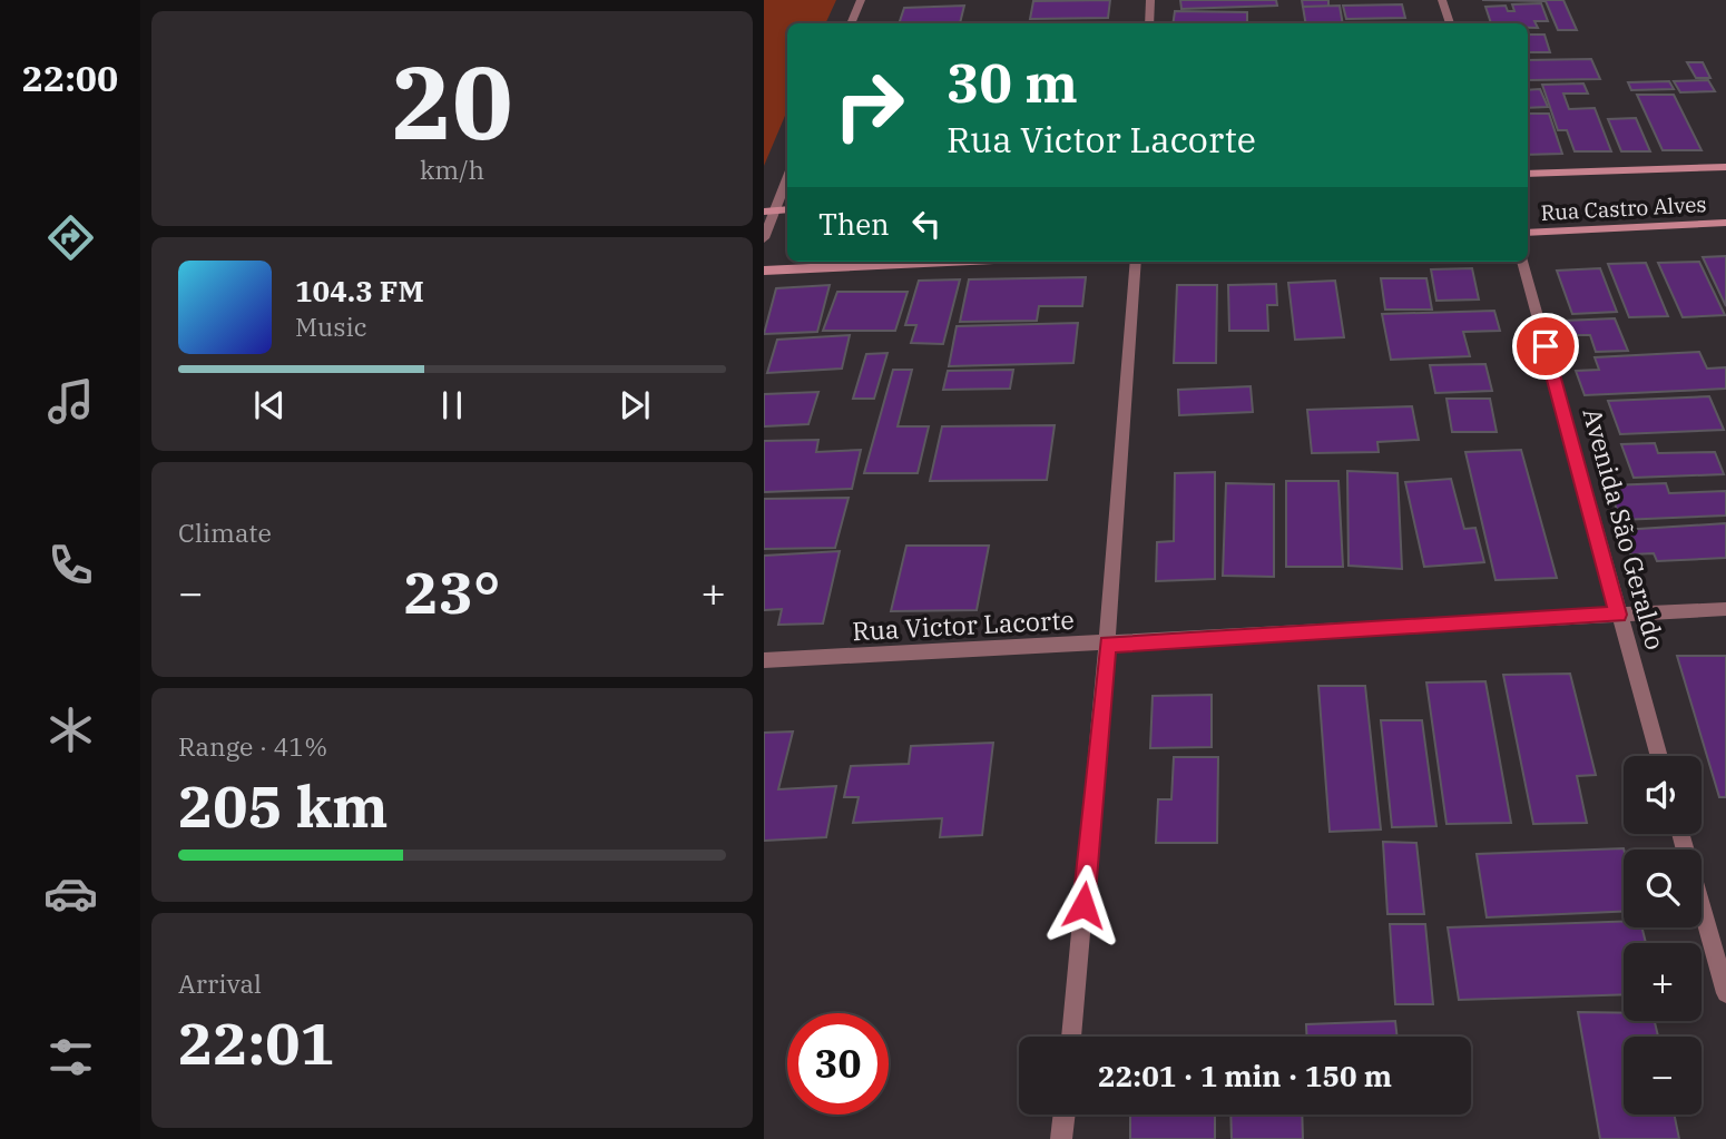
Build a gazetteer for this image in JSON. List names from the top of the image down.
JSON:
{
  "streets": {
    "main road": ["Rua Castro Alves"],
    "street": ["Avenida São Geraldo", "Rua Victor Lacorte"]
  },
  "crossings": [
    ["Avenida São Geraldo", "Rua Victor Lacorte"]
  ],
  "page": {
    "tabs": "22:00",
    "tile": [
      ["20", "km/h"],
      "Climate",
      ["Range · 41%", "205 km"],
      ["Arrival", "22:01"]
    ],
    "turn": ["30 m", "Rua Victor Lacorte"],
    "then": "Then",
    "song": ["104.3 FM", "Music"],
    "heat": ["−", "23°", "+"],
    "map_buttons": ["+", "−"],
    "limit": "30",
    "trip": "22:01 · 1 min · 150 m"
  }
}
